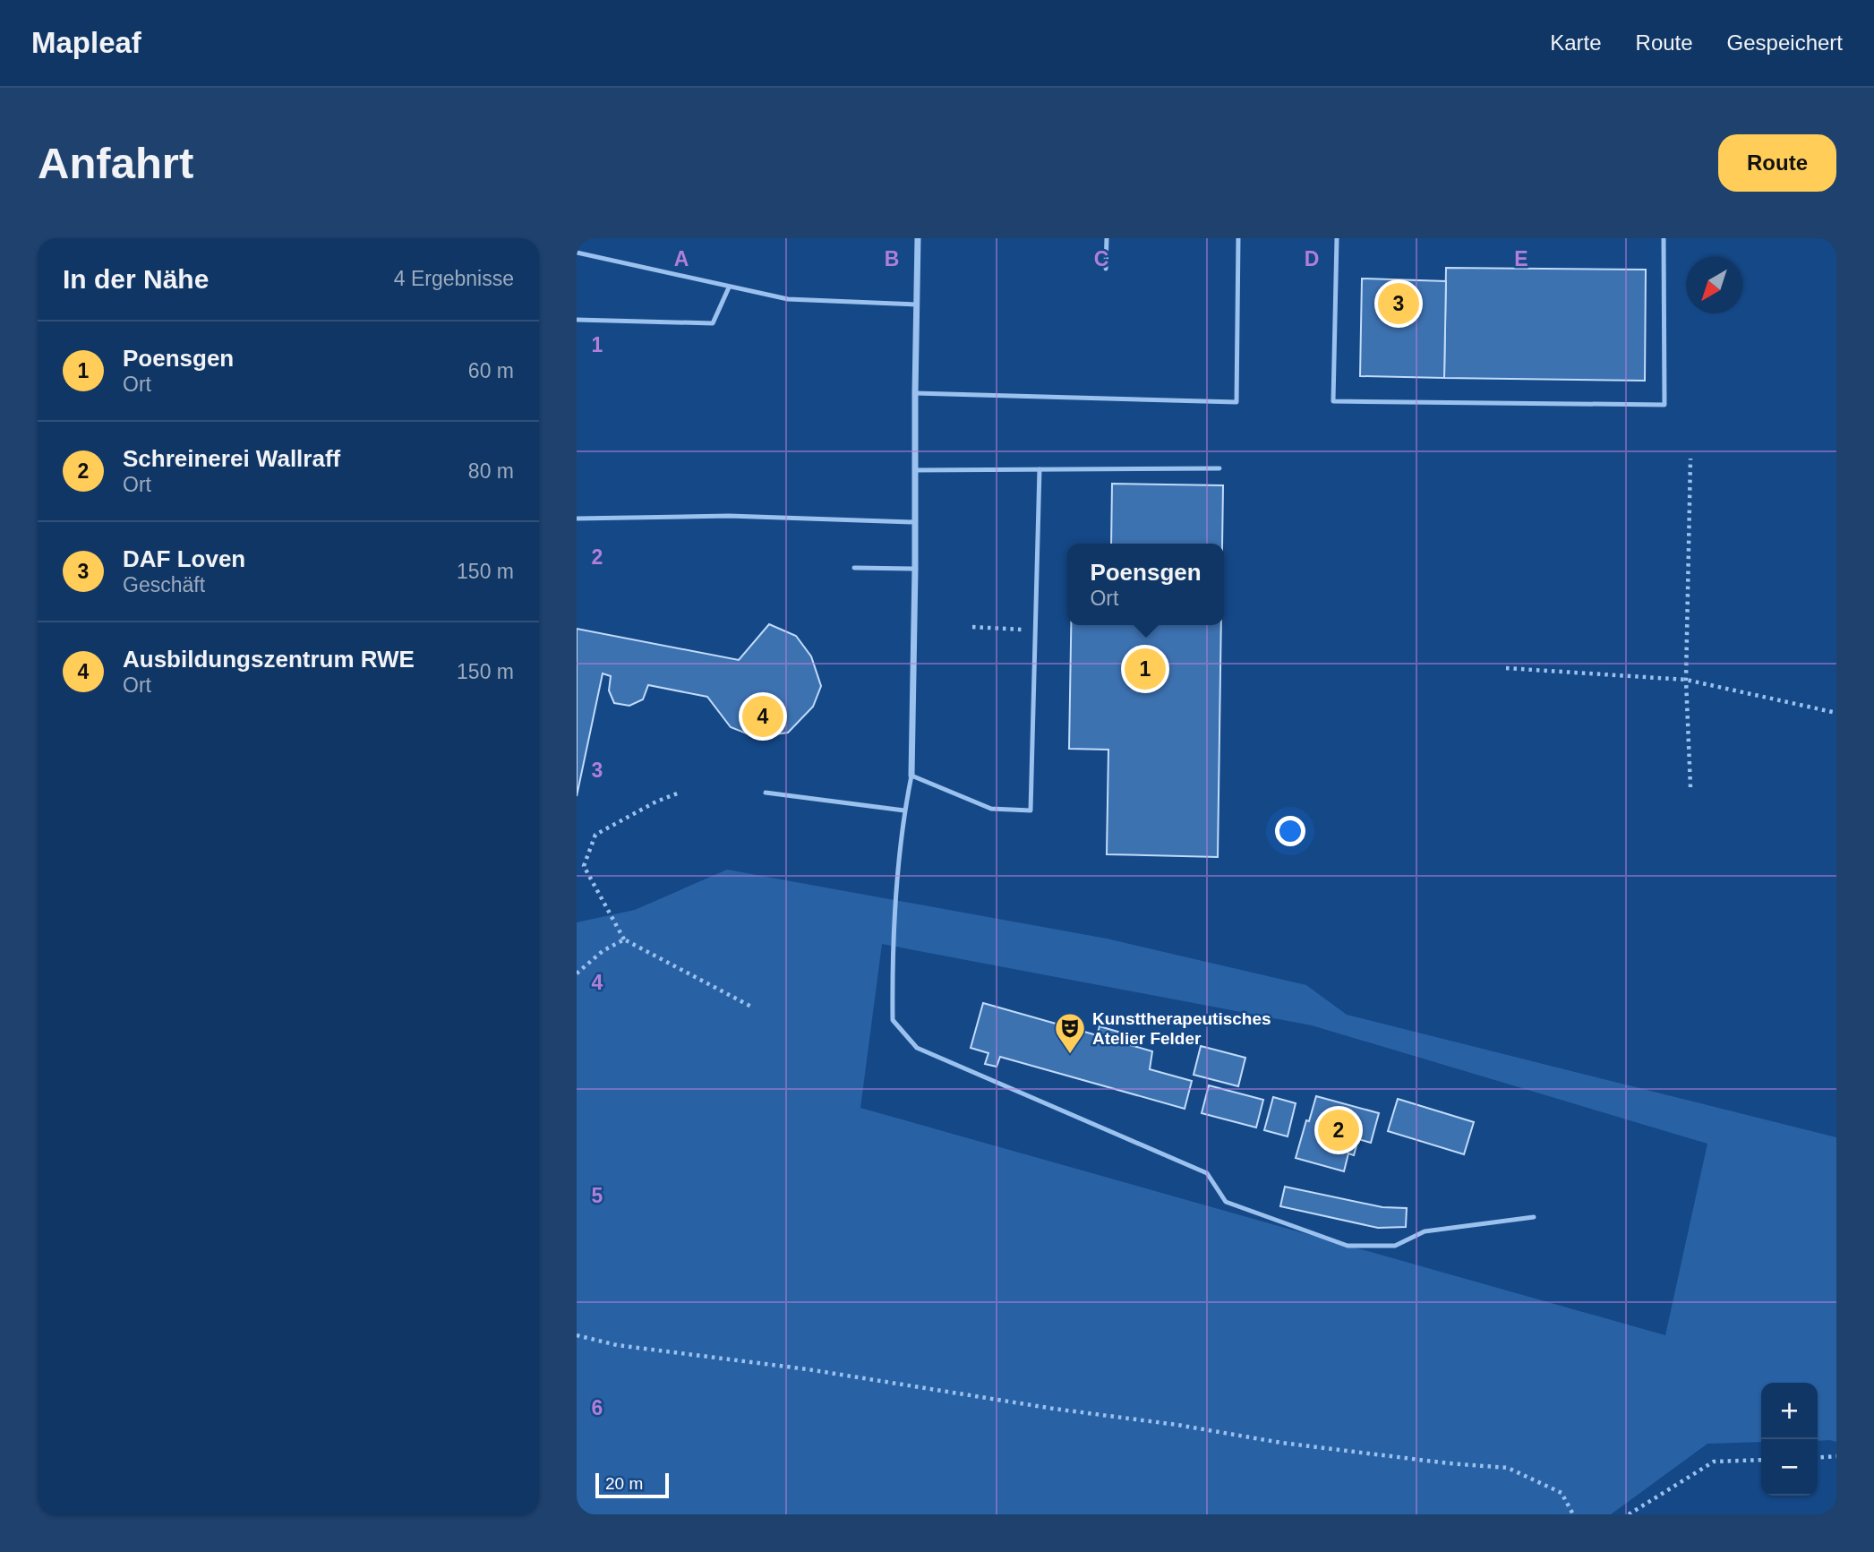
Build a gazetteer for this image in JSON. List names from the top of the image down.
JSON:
{
  "places": {
    "theatre": ["Kunsttherapeutisches Atelier Felder"]
  },
  "scale_bar": "20 m",
  "north": "bottom left",
  "page": {
    "header": "Mapleaf",
    "nav": ["Karte", "Route", "Gespeichert"],
    "buttons": "Route",
    "title": "Anfahrt",
    "heading": ["In der Nähe", "4 Ergebnisse"],
    "pins": [
      "3",
      "1",
      "4",
      "2"
    ],
    "list": [
      {
        "mark": "1",
        "name": "Poensgen",
        "note": "Ort",
        "value": "60 m"
      },
      {
        "mark": "2",
        "name": "Schreinerei Wallraff",
        "note": "Ort",
        "value": "80 m"
      },
      {
        "mark": "3",
        "name": "DAF Loven",
        "note": "Geschäft",
        "value": "150 m"
      },
      {
        "mark": "4",
        "name": "Ausbildungszentrum RWE",
        "note": "Ort",
        "value": "150 m"
      }
    ],
    "popup": ["Poensgen", "Ort"],
    "map_buttons": ["+", "−"],
    "scale": "20 m"
  },
  "grid": {
    "columns": [
      "A",
      "B",
      "C",
      "D",
      "E"
    ],
    "rows": [
      "1",
      "2",
      "3",
      "4",
      "5",
      "6"
    ]
  }
}
